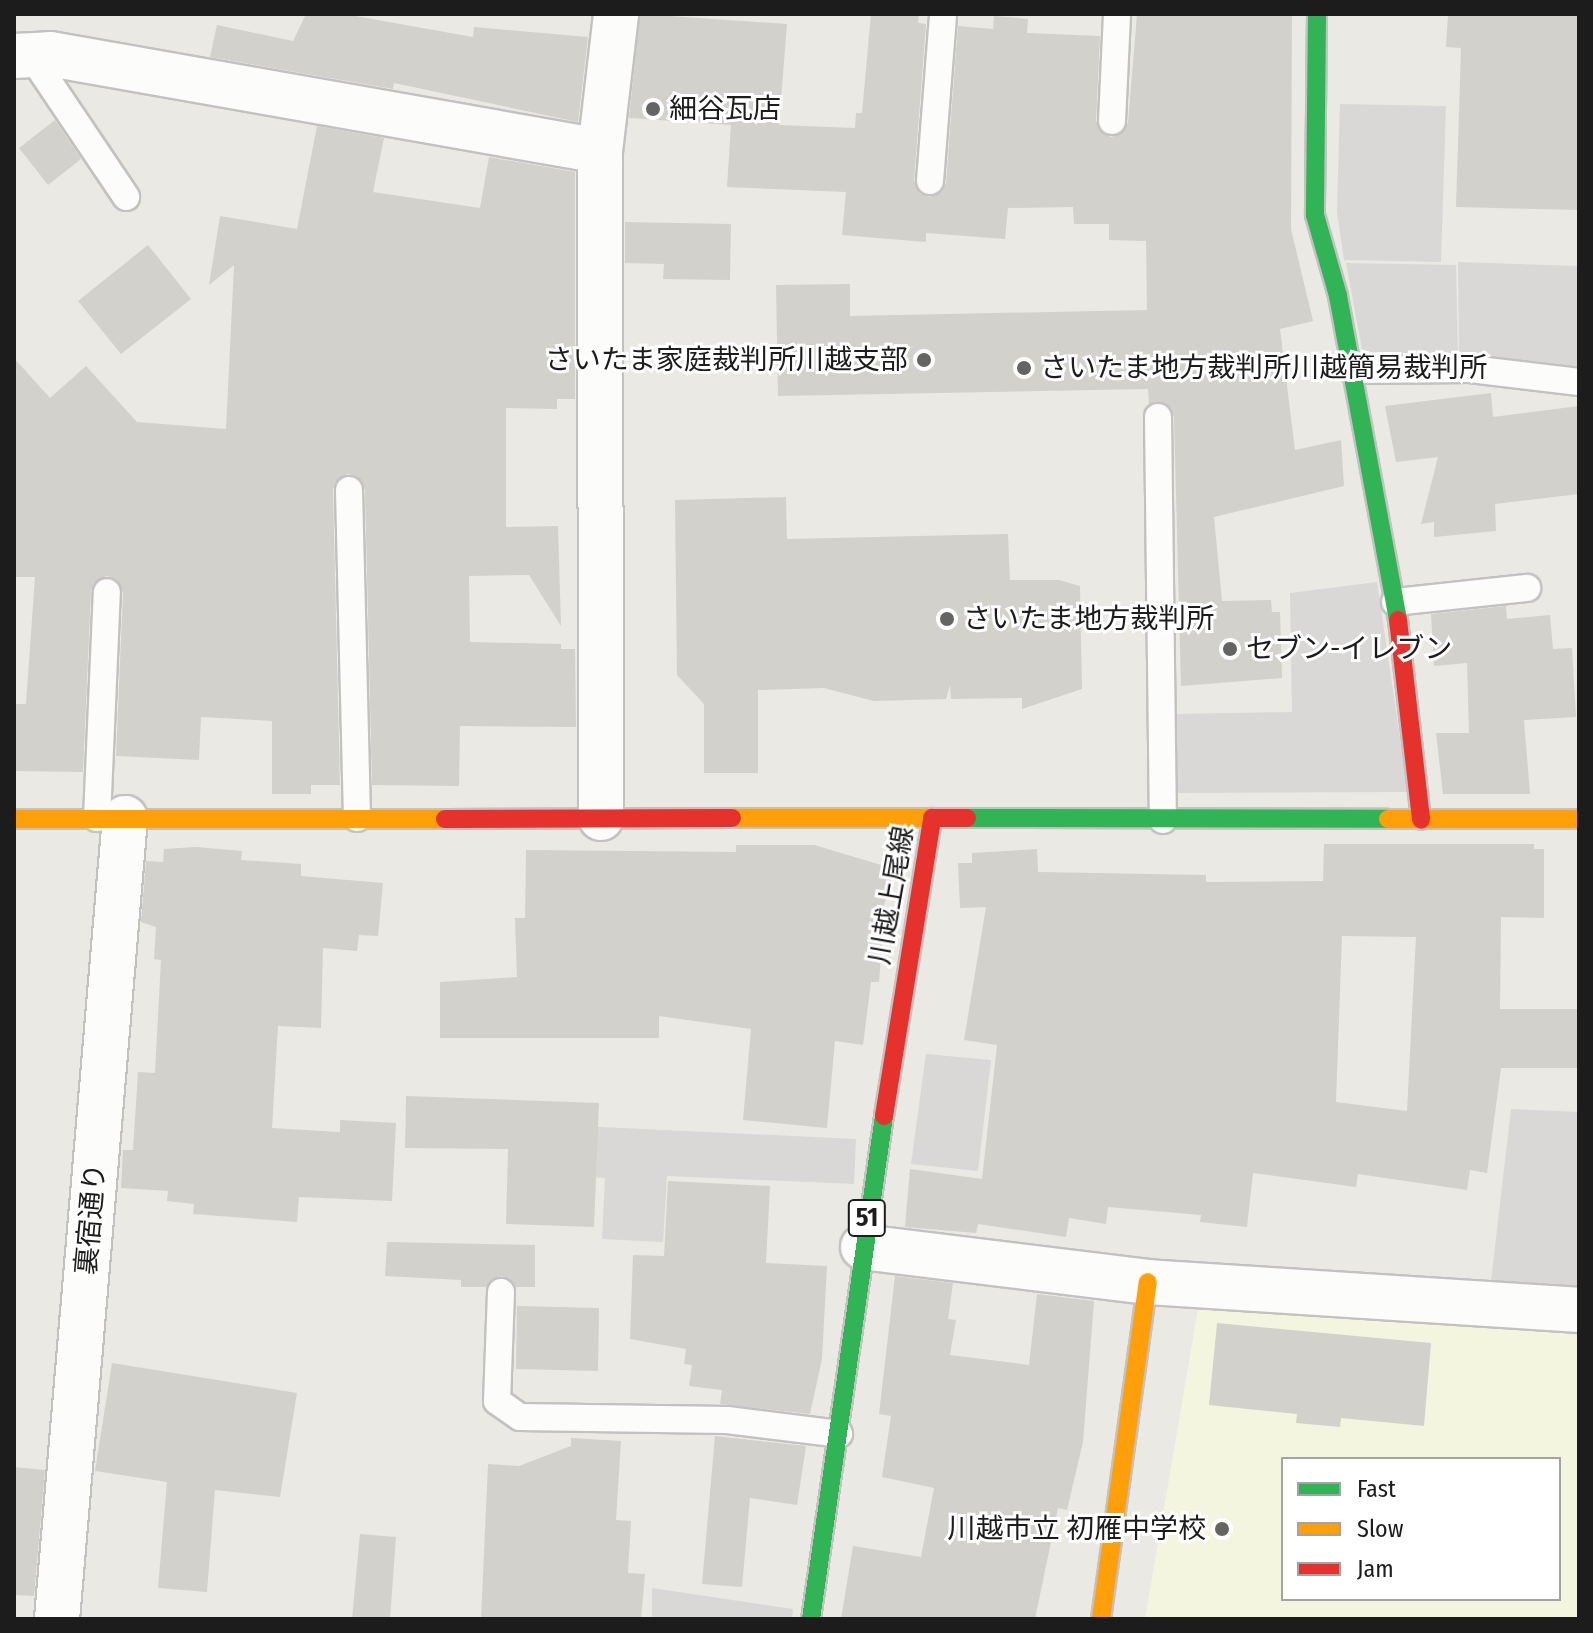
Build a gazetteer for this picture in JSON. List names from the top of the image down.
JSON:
{
  "streets": {
    "street": ["川越上尾線", "51", "裏宿通り"]
  },
  "places": [
    "細谷瓦店",
    "さいたま家庭裁判所川越支部",
    "さいたま地方裁判所川越簡易裁判所",
    "さいたま地方裁判所",
    "セブン-イレブン",
    "川越市立 初雁中学校"
  ],
  "legend": ["Fast", "Slow", "Jam"]
}
